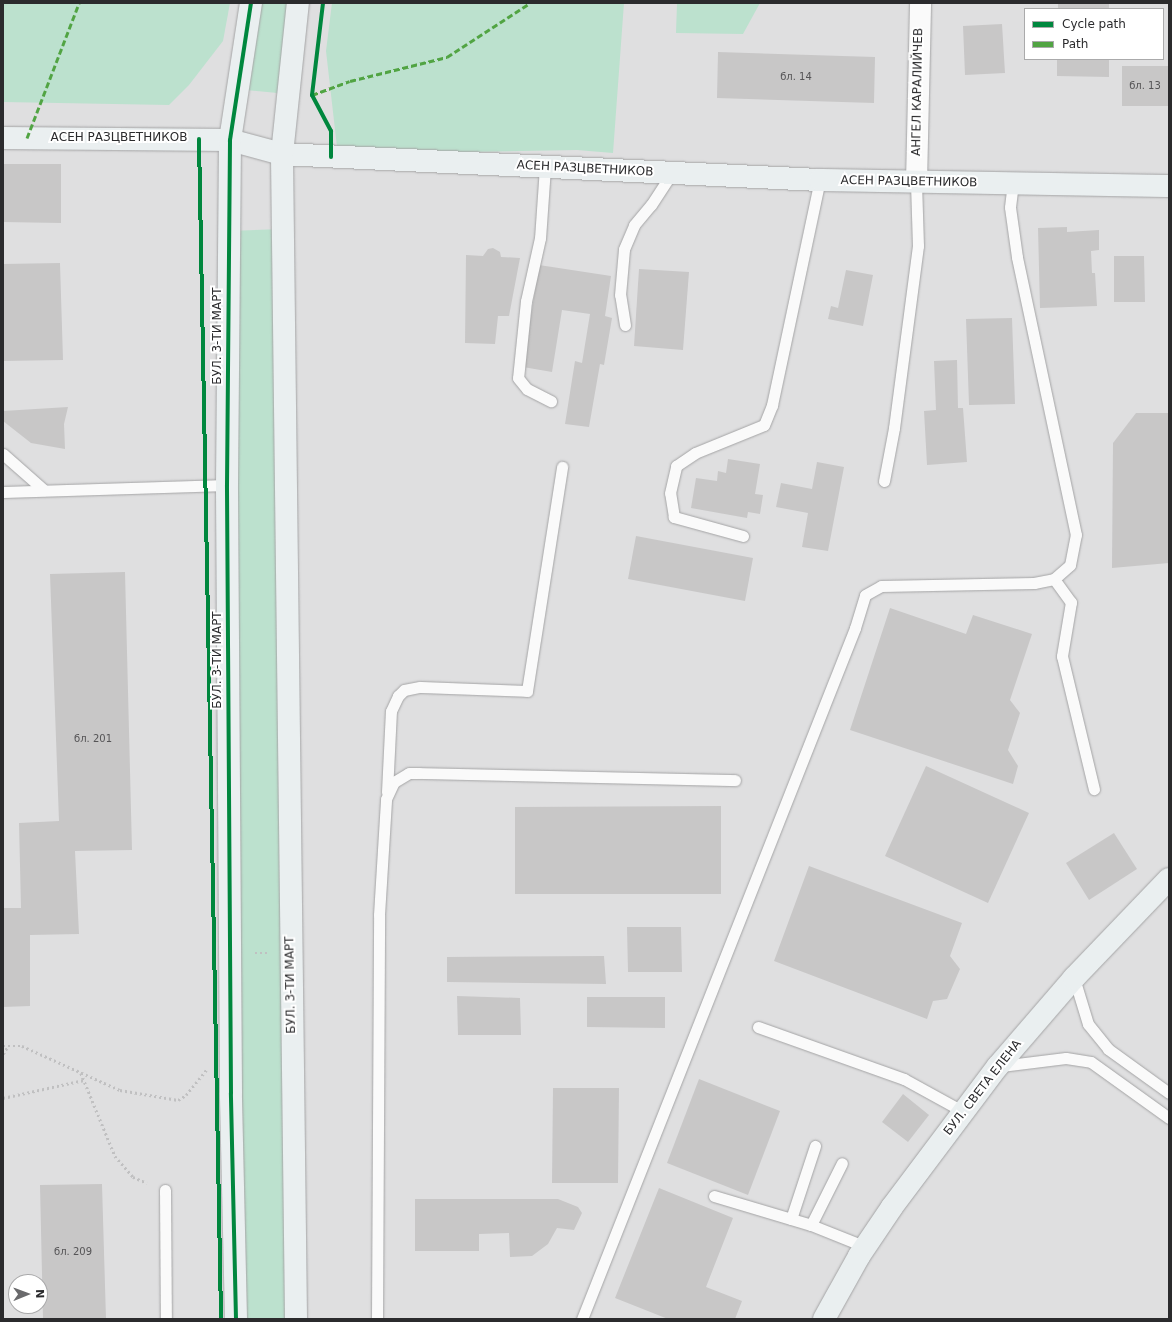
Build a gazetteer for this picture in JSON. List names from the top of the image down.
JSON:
{
  "streets": {
    "street": [
      "АНГЕЛ КАРАЛИЙЧЕВ",
      "АСЕН РАЗЦВЕТНИКОВ",
      "БУЛ. 3-ТИ МАРТ",
      "БУЛ. СВЕТА ЕЛЕНА"
    ]
  },
  "crossings": [
    ["АНГЕЛ КАРАЛИЙЧЕВ", "АСЕН РАЗЦВЕТНИКОВ"],
    ["АСЕН РАЗЦВЕТНИКОВ", "БУЛ. 3-ТИ МАРТ"]
  ],
  "house_numbers": [
    "бл. 14",
    "бл. 13",
    "бл. 201",
    "бл. 209"
  ],
  "legend": ["Cycle path", "Path"],
  "north": "right"
}
